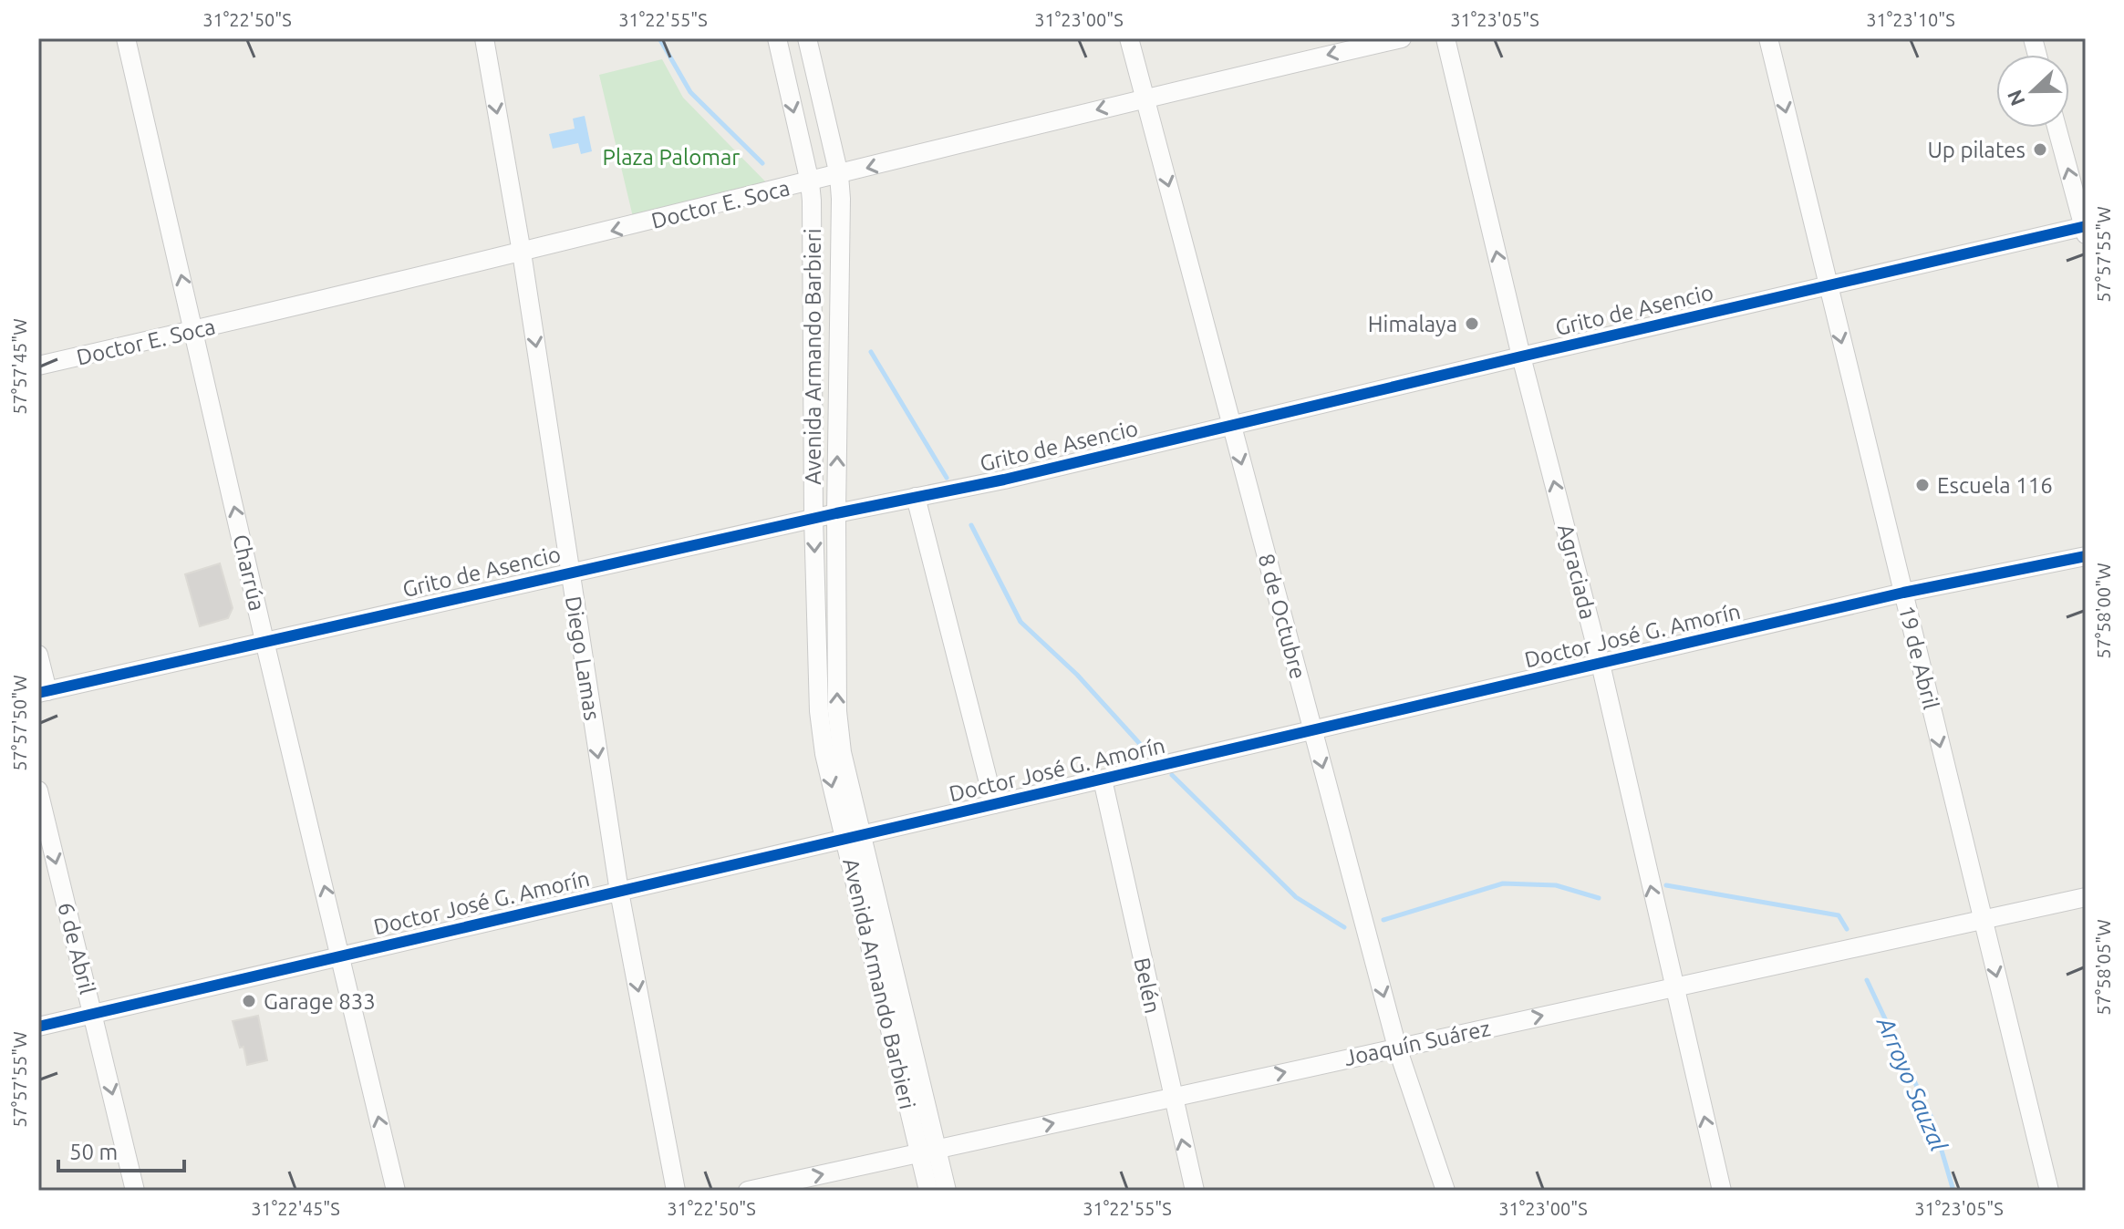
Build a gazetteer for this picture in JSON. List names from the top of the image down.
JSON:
{
  "streets": {
    "street": [
      "Doctor E. Soca",
      "Grito de Asencio",
      "Avenida Armando Barbieri",
      "Agraciada",
      "Charrúa",
      "8 de Octubre",
      "Doctor José G. Amorín",
      "19 de Abril",
      "Diego Lamas",
      "6 de Abril",
      "Belén",
      "Joaquín Suárez"
    ]
  },
  "crossings": [
    ["Doctor E. Soca", "Avenida Armando Barbieri"],
    ["Doctor E. Soca", "Charrúa"],
    ["Doctor E. Soca", "8 de Octubre"],
    ["Doctor E. Soca", "Diego Lamas"],
    ["Grito de Asencio", "Avenida Armando Barbieri"],
    ["Grito de Asencio", "Agraciada"],
    ["Grito de Asencio", "Charrúa"],
    ["Grito de Asencio", "8 de Octubre"],
    ["Grito de Asencio", "19 de Abril"],
    ["Grito de Asencio", "Diego Lamas"],
    ["Avenida Armando Barbieri", "Doctor José G. Amorín"],
    ["Avenida Armando Barbieri", "Joaquín Suárez"],
    ["Agraciada", "Doctor José G. Amorín"],
    ["Agraciada", "Joaquín Suárez"],
    ["Charrúa", "Doctor José G. Amorín"],
    ["8 de Octubre", "Doctor José G. Amorín"],
    ["8 de Octubre", "Joaquín Suárez"],
    ["Doctor José G. Amorín", "19 de Abril"],
    ["Doctor José G. Amorín", "Diego Lamas"],
    ["Doctor José G. Amorín", "6 de Abril"],
    ["Doctor José G. Amorín", "Belén"],
    ["19 de Abril", "Joaquín Suárez"],
    ["Belén", "Joaquín Suárez"]
  ],
  "one_way": [
    "Doctor E. Soca",
    "Agraciada",
    "Charrúa",
    "8 de Octubre",
    "19 de Abril",
    "Diego Lamas",
    "6 de Abril",
    "Joaquín Suárez"
  ],
  "water": ["Arroyo Sauzal"],
  "parks": ["Plaza Palomar"],
  "places": [
    "Up pilates",
    "Himalaya",
    "Escuela 116",
    "Garage 833"
  ],
  "scale_bar": "50 m",
  "north": "left",
  "coordinates": [
    "31°22'50\"S",
    "31°22'55\"S",
    "31°23'00\"S",
    "31°23'05\"S",
    "31°23'10\"S",
    "57°57'55\"W",
    "57°57'45\"W",
    "57°58'00\"W",
    "57°57'50\"W",
    "57°58'05\"W",
    "31°22'45\"S"
  ]
}
